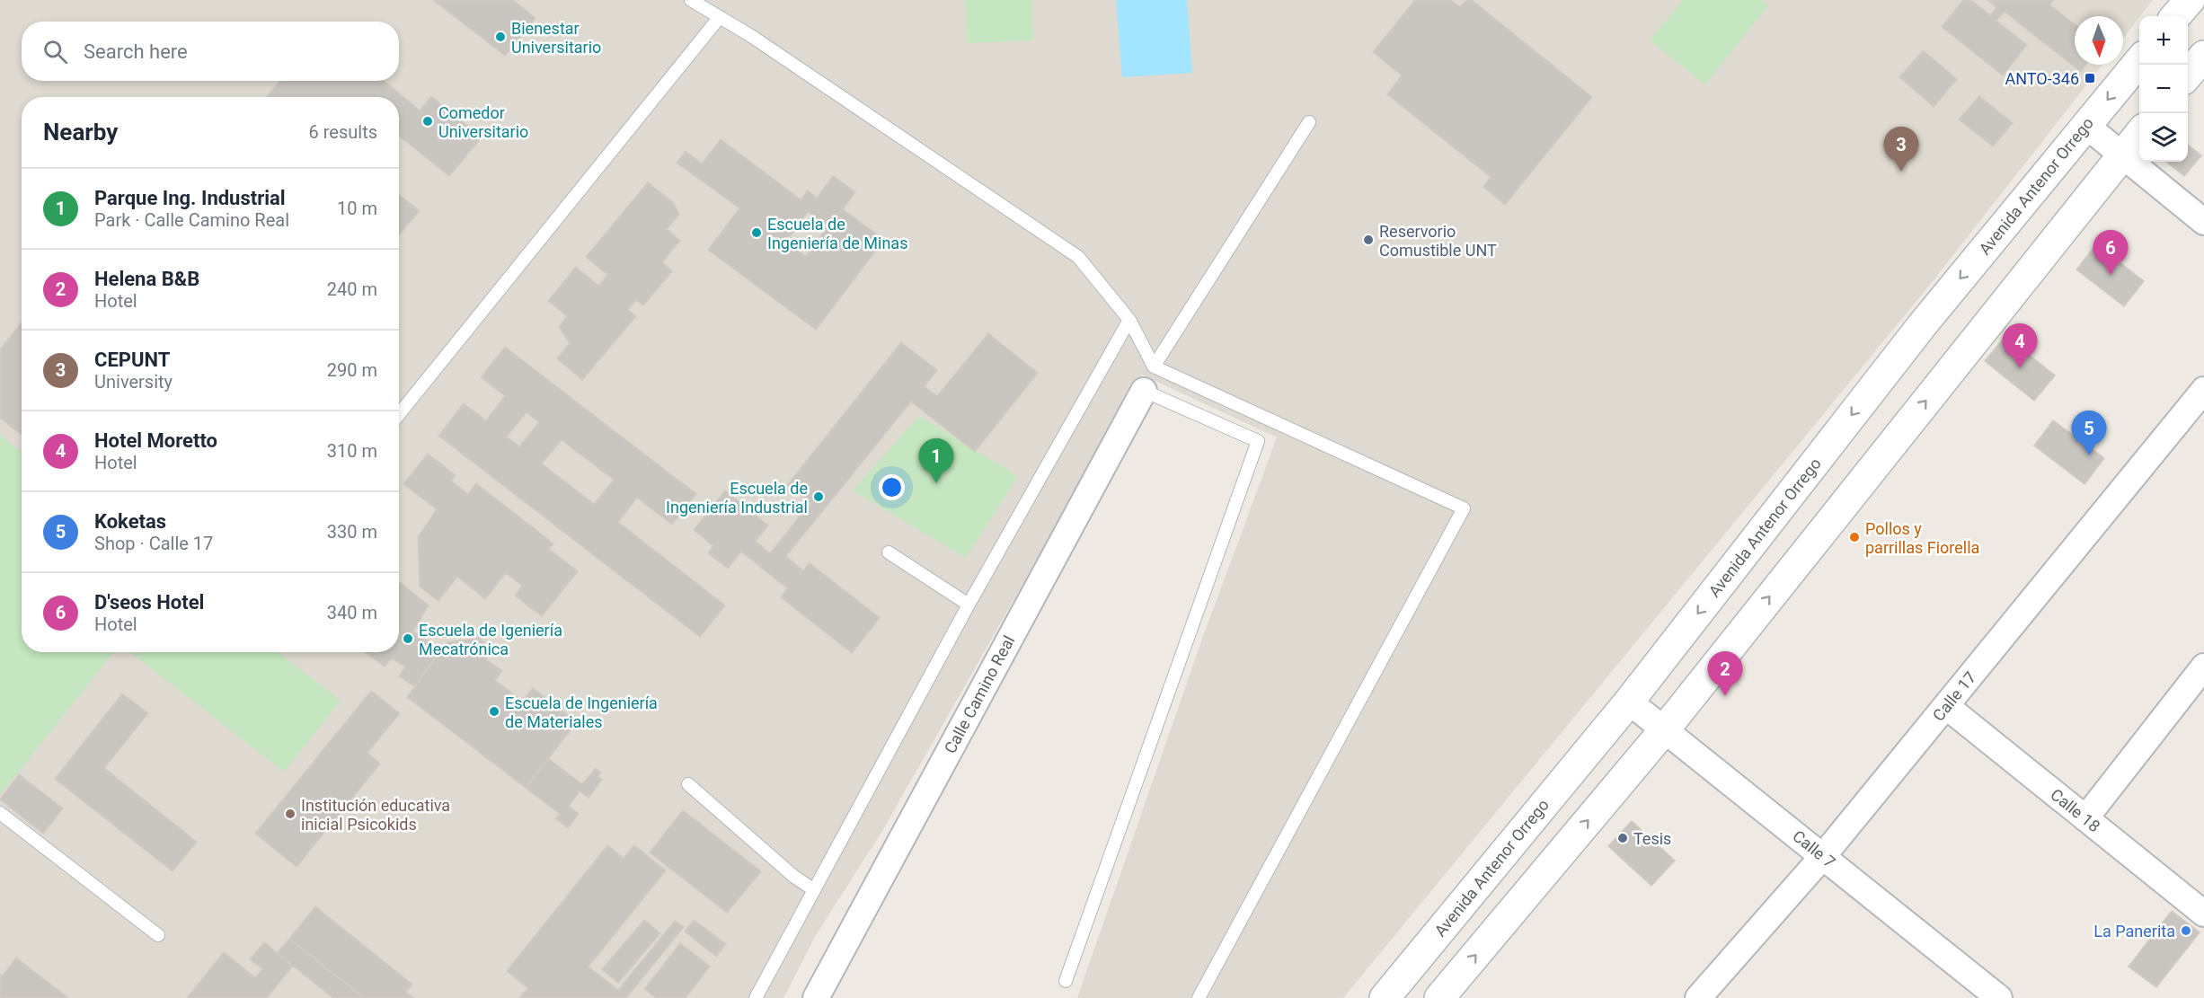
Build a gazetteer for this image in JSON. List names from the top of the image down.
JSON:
{
  "streets": {
    "street": [
      "Avenida Antenor Orrego",
      "Calle Camino Real",
      "Calle 17",
      "Calle 18",
      "Calle 7"
    ]
  },
  "crossings": [
    ["Avenida Antenor Orrego", "Calle 7"],
    ["Calle 17", "Calle 18"],
    ["Calle 17", "Calle 7"]
  ],
  "places": {
    "other": [
      "Bienestar Universitario",
      "Comedor Universitario",
      "Escuela de Ingeniería de Minas",
      "Reservorio Comustible UNT",
      "Escuela de Ingeniería Industrial",
      "Pollos y parrillas Fiorella",
      "Escuela de Igeniería Mecatrónica",
      "Escuela de Ingeniería de Materiales",
      "Institución educativa inicial Psicokids",
      "Tesis",
      "La Panerita"
    ],
    "transit": ["ANTO-346"]
  },
  "north": "bottom",
  "page": {
    "map_buttons": ["+", "−"],
    "search": "Search here",
    "heading": ["Nearby", "6 results"],
    "pins": [
      "3",
      "6",
      "4",
      "5",
      "1",
      "2"
    ],
    "list": [
      {
        "mark": "1",
        "name": "Parque Ing. Industrial",
        "note": "Park · Calle Camino Real",
        "value": "10 m"
      },
      {
        "mark": "2",
        "name": "Helena B&B",
        "note": "Hotel",
        "value": "240 m"
      },
      {
        "mark": "3",
        "name": "CEPUNT",
        "note": "University",
        "value": "290 m"
      },
      {
        "mark": "4",
        "name": "Hotel Moretto",
        "note": "Hotel",
        "value": "310 m"
      },
      {
        "mark": "5",
        "name": "Koketas",
        "note": "Shop · Calle 17",
        "value": "330 m"
      },
      {
        "mark": "6",
        "name": "D'seos Hotel",
        "note": "Hotel",
        "value": "340 m"
      }
    ]
  }
}
